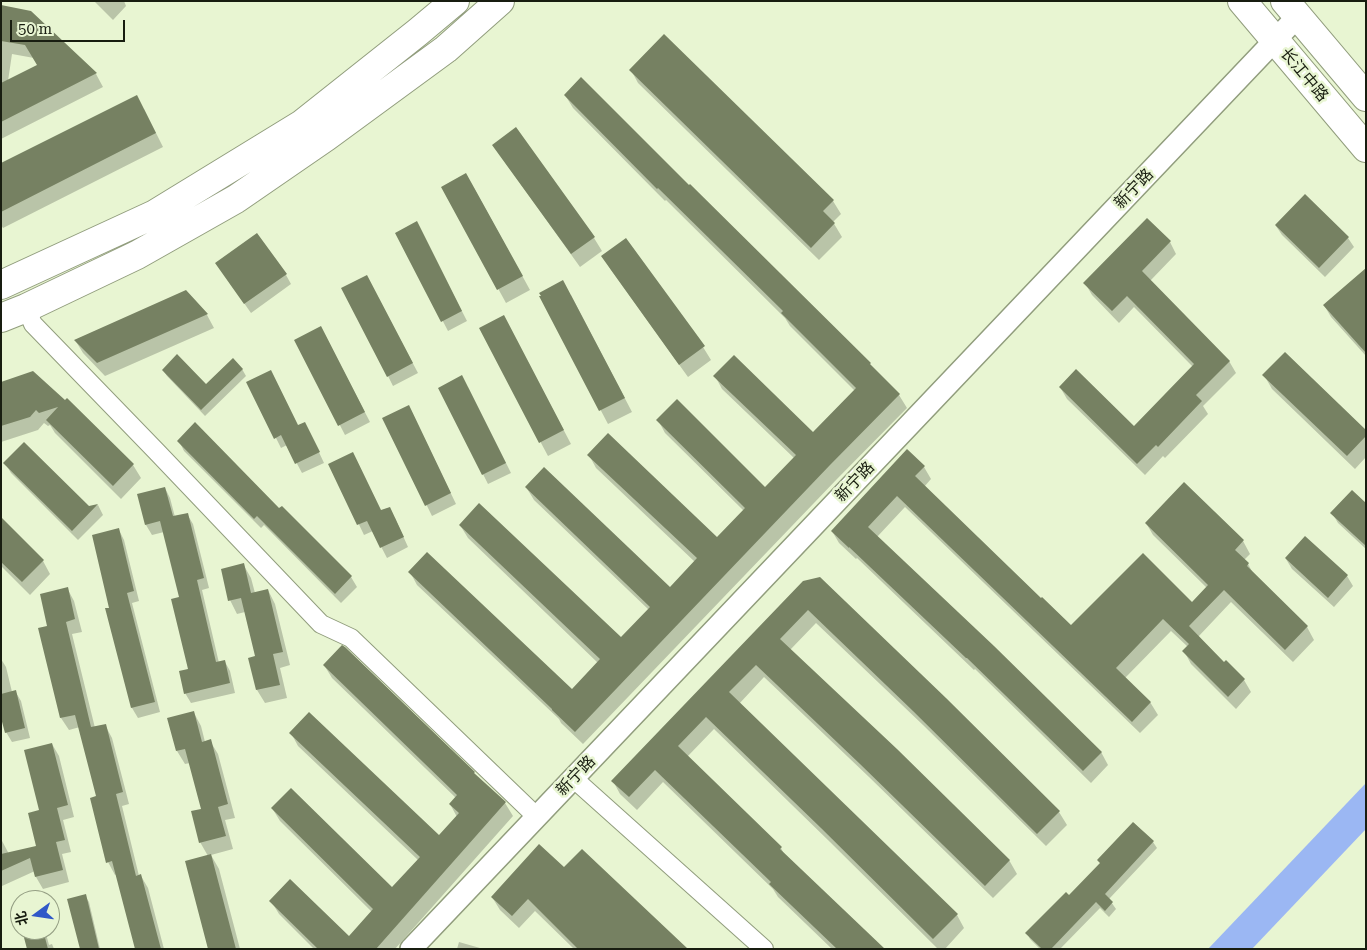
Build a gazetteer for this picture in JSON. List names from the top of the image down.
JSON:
{
  "streets": {
    "main road": ["长江中路"],
    "street": ["新宁路"]
  },
  "crossings": [
    ["长江中路", "新宁路"]
  ],
  "scale_bar": "50 m",
  "north": "left"
}
